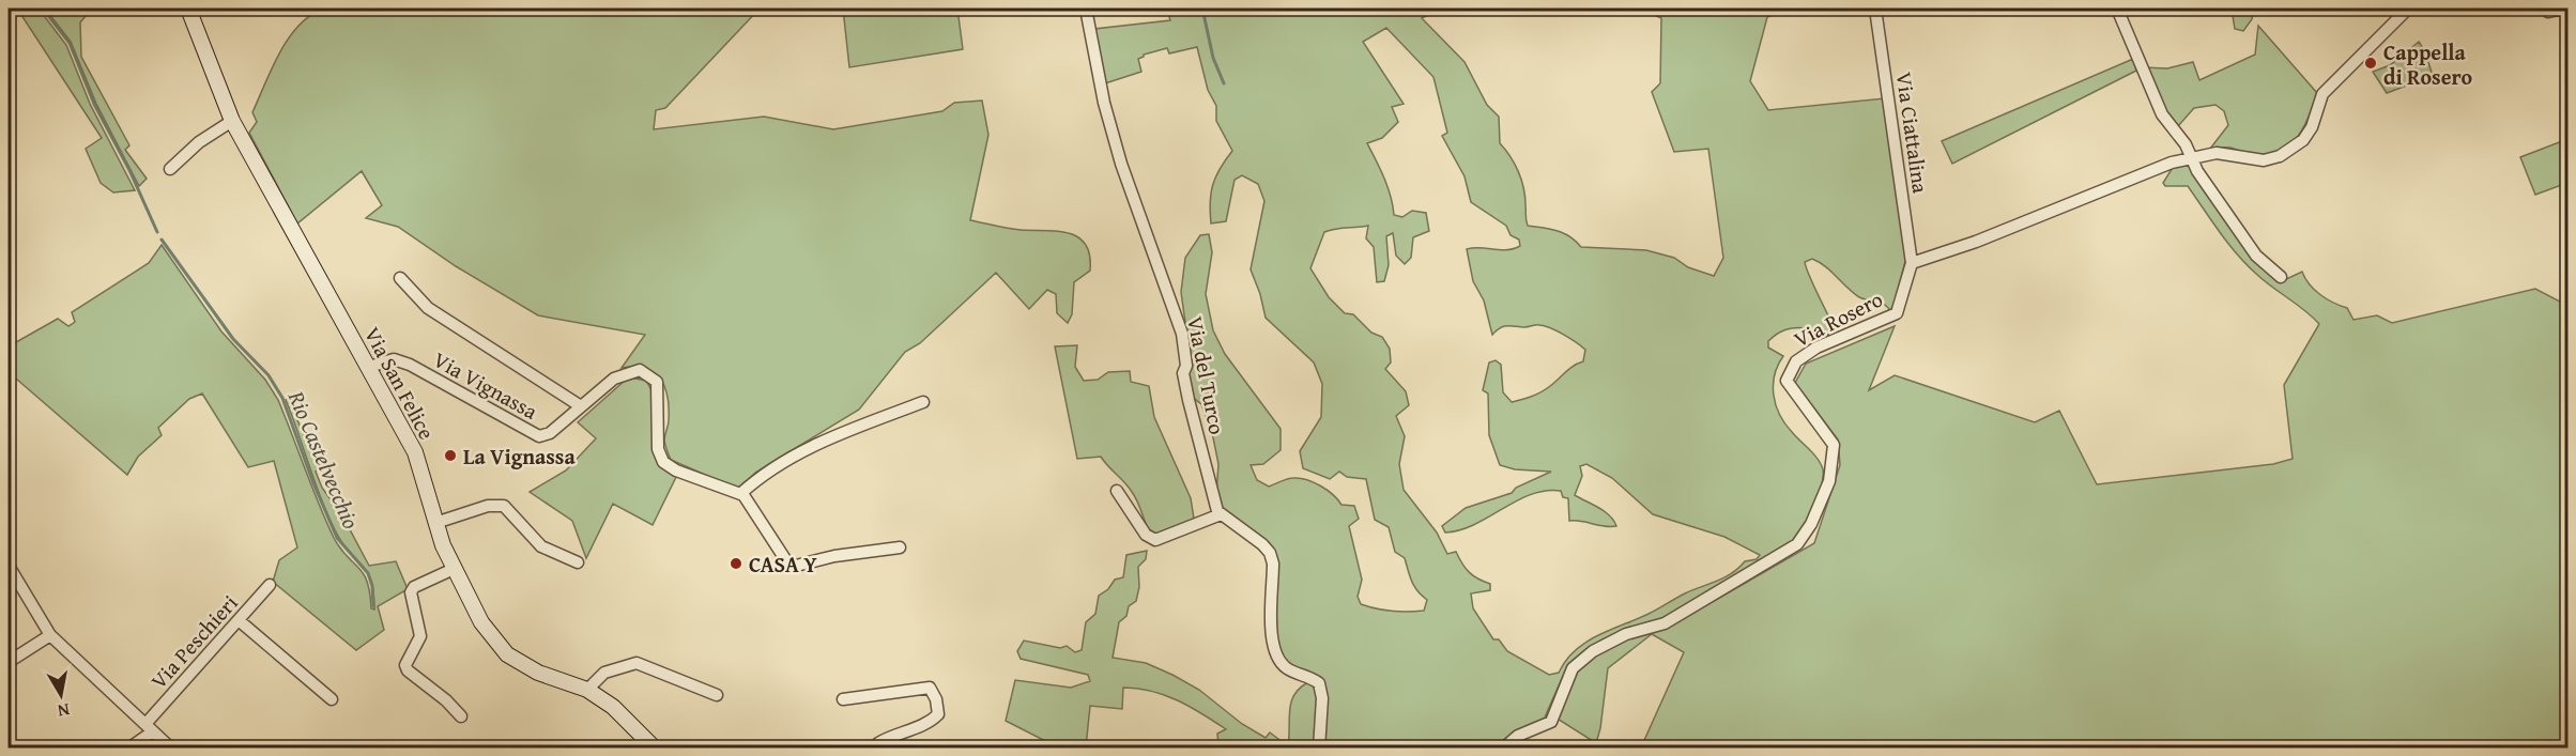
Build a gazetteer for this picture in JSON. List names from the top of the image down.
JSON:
{
  "streets": {
    "street": [
      "Via Ciattalina",
      "Via Rosero",
      "Via del Turco",
      "Via San Felice",
      "Via Vignassa",
      "Via Peschieri"
    ]
  },
  "crossings": [
    ["Via Ciattalina", "Via Rosero"],
    ["Via San Felice", "Via Vignassa"]
  ],
  "water": ["Rio Castelvecchio"],
  "places": ["Cappella di Rosero", "La Vignassa", "CASA Y"],
  "north": "bottom"
}
